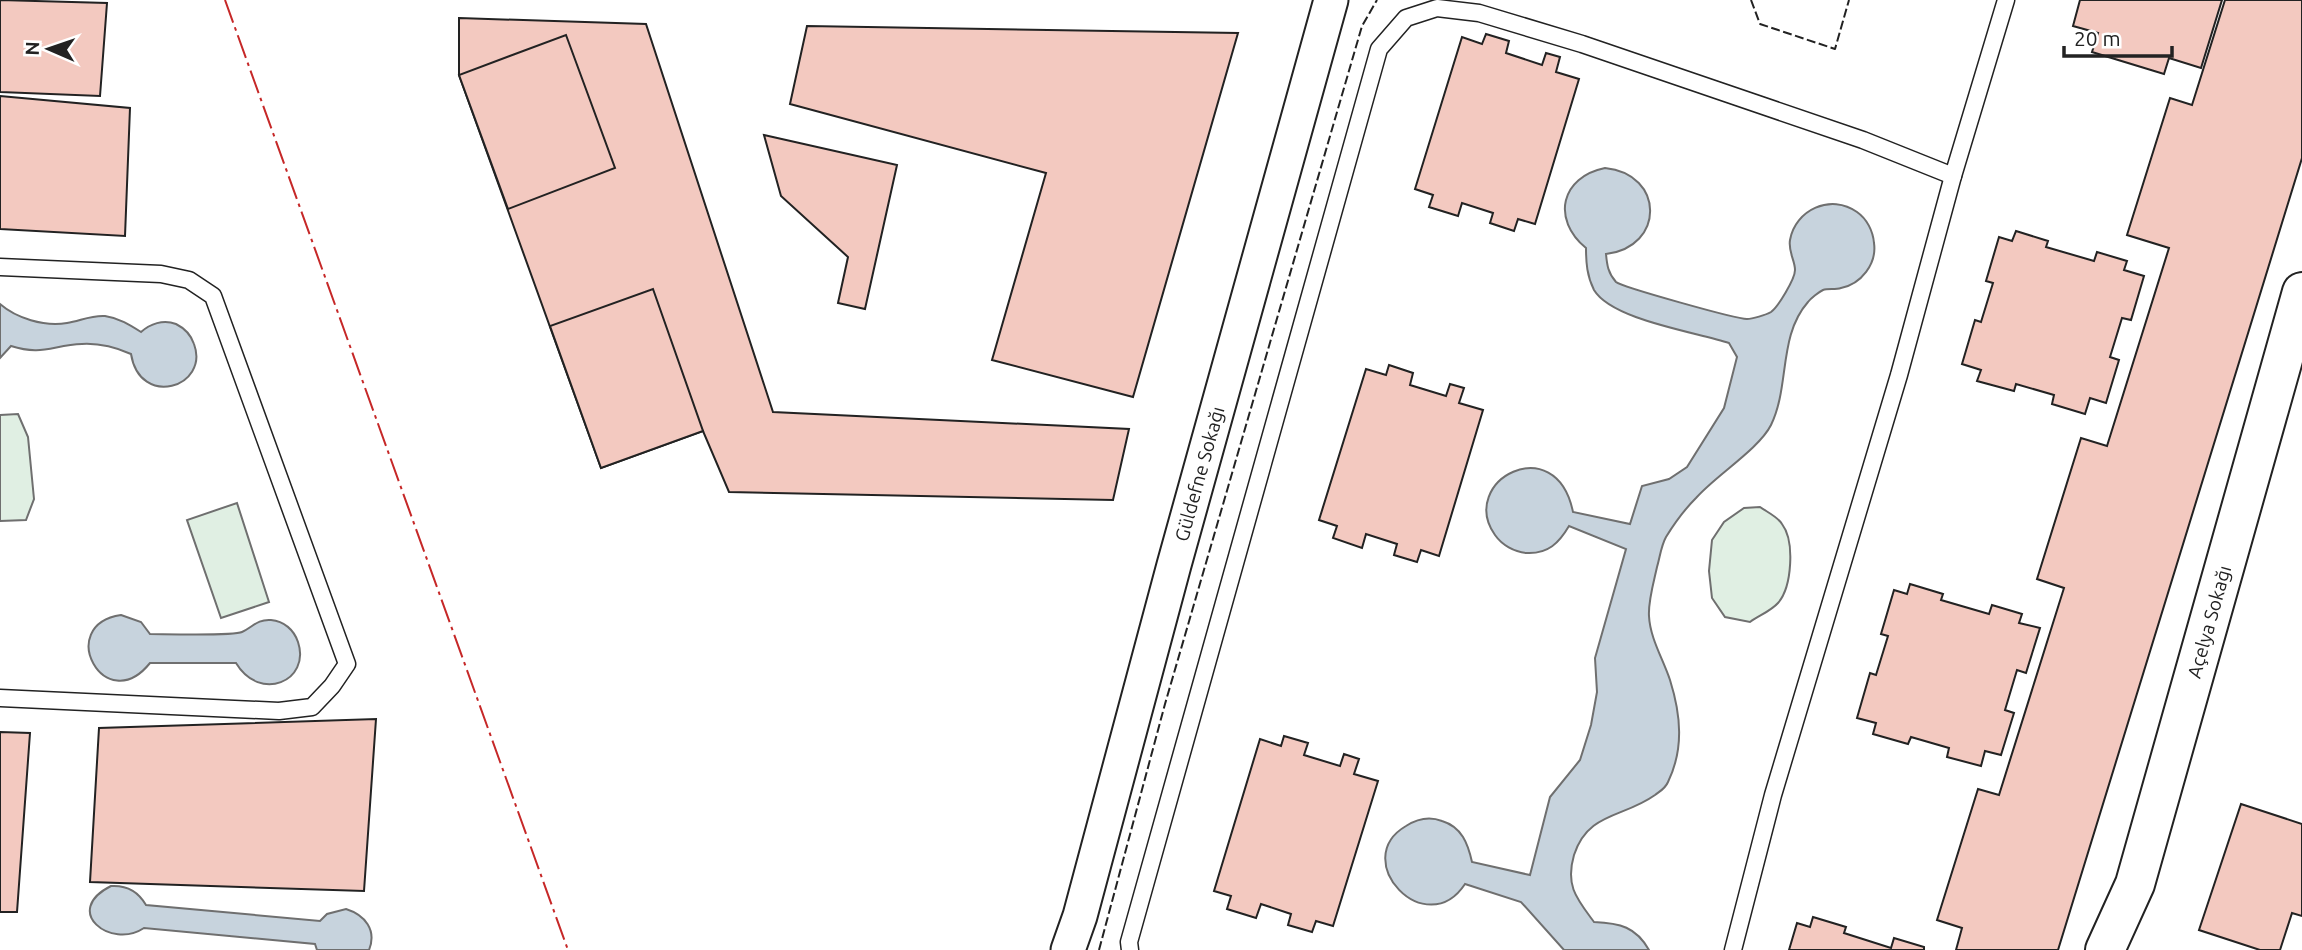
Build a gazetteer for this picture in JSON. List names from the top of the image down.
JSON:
{
  "streets": {
    "street": ["Güldefne Sokağı", "Açelya Sokağı"]
  },
  "scale_bar": "20 m",
  "north": "left"
}
